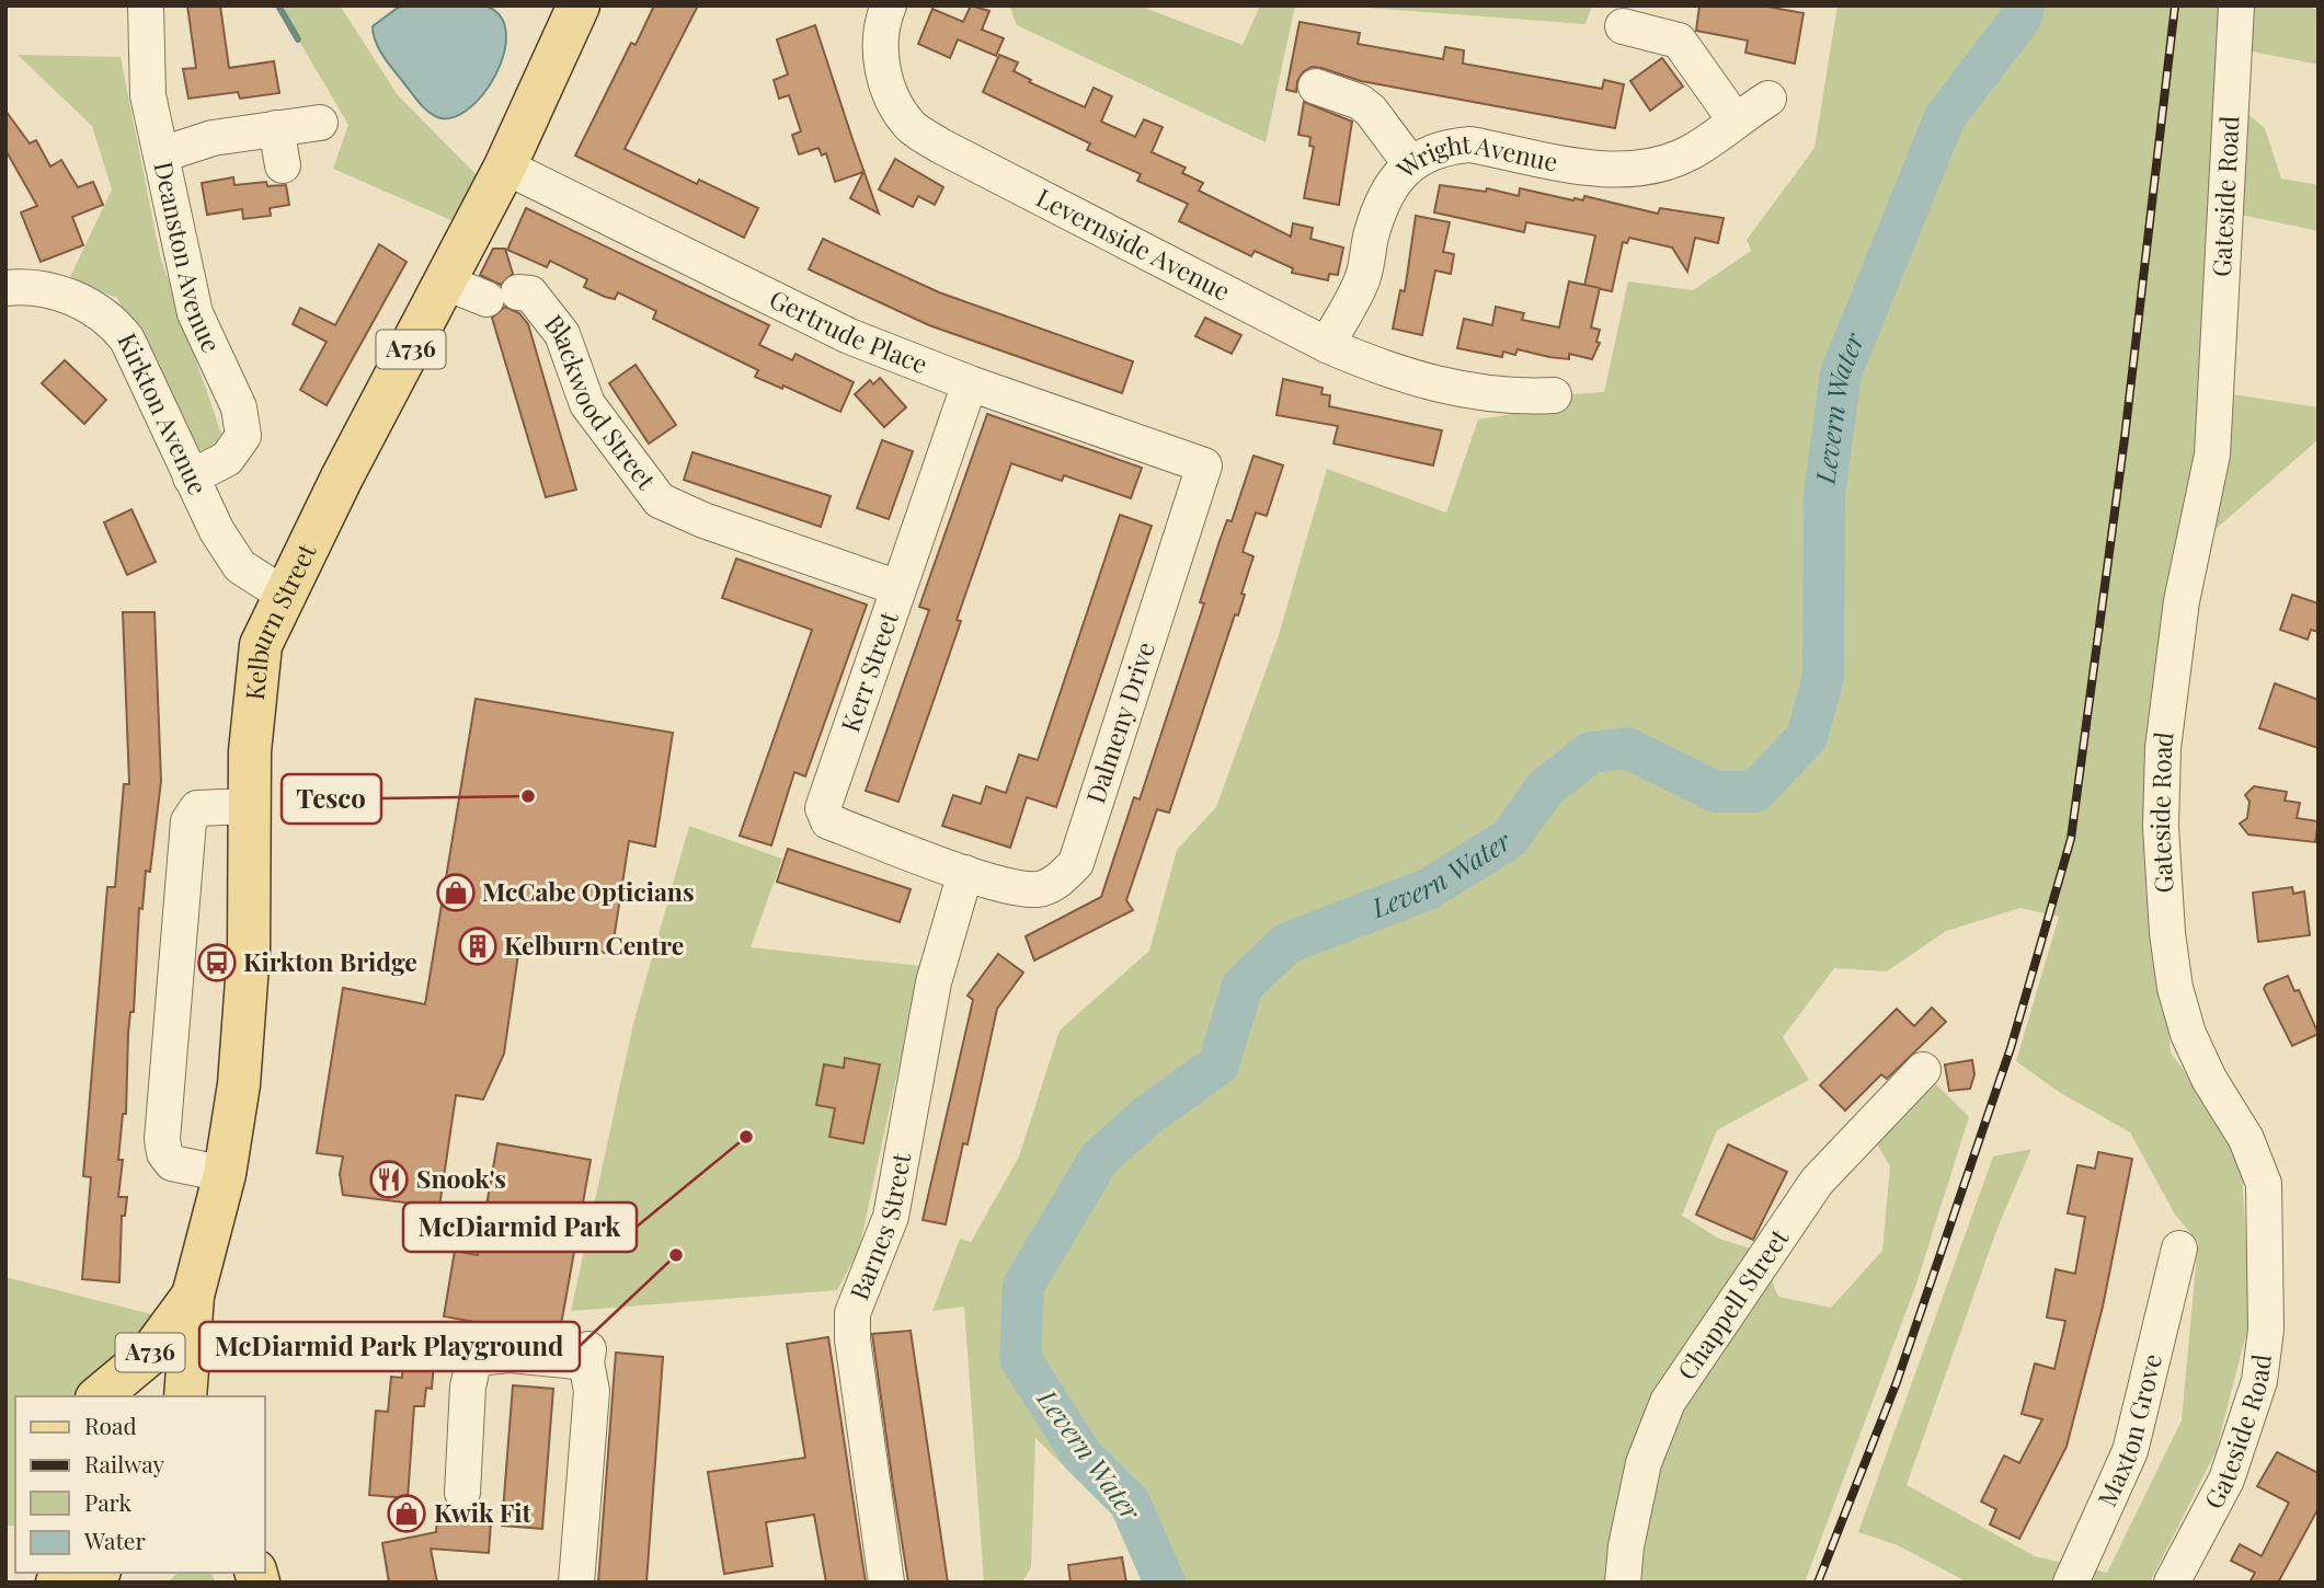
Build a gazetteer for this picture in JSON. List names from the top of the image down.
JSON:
{
  "streets": {
    "main road": ["A736", "Kelburn Street"],
    "street": [
      "Wright Avenue",
      "Gateside Road",
      "Levernside Avenue",
      "Deanston Avenue",
      "Gertrude Place",
      "Blackwood Street",
      "Kirkton Avenue",
      "Kerr Street",
      "Dalmeny Drive",
      "Barnes Street",
      "Chappell Street",
      "Maxton Grove"
    ]
  },
  "crossings": [
    ["Wright Avenue", "Levernside Avenue"],
    ["Deanston Avenue", "Kirkton Avenue"],
    ["Gertrude Place", "Kelburn Street"],
    ["Gertrude Place", "Kerr Street"],
    ["Gertrude Place", "Dalmeny Drive"],
    ["Blackwood Street", "Kelburn Street"],
    ["Blackwood Street", "Kerr Street"],
    ["Kirkton Avenue", "Kelburn Street"],
    ["Kerr Street", "Dalmeny Drive"],
    ["Kerr Street", "Barnes Street"],
    ["Dalmeny Drive", "Barnes Street"]
  ],
  "water": ["Levern Water"],
  "places": {
    "other": ["Tesco", "McDiarmid Park", "McDiarmid Park Playground"],
    "shop": ["McCabe Opticians", "Kwik Fit"],
    "building": ["Kelburn Centre"],
    "bus stop": ["Kirkton Bridge"],
    "restaurant": ["Snook's"]
  },
  "legend": [
    "Road",
    "Railway",
    "Park",
    "Water"
  ]
}
